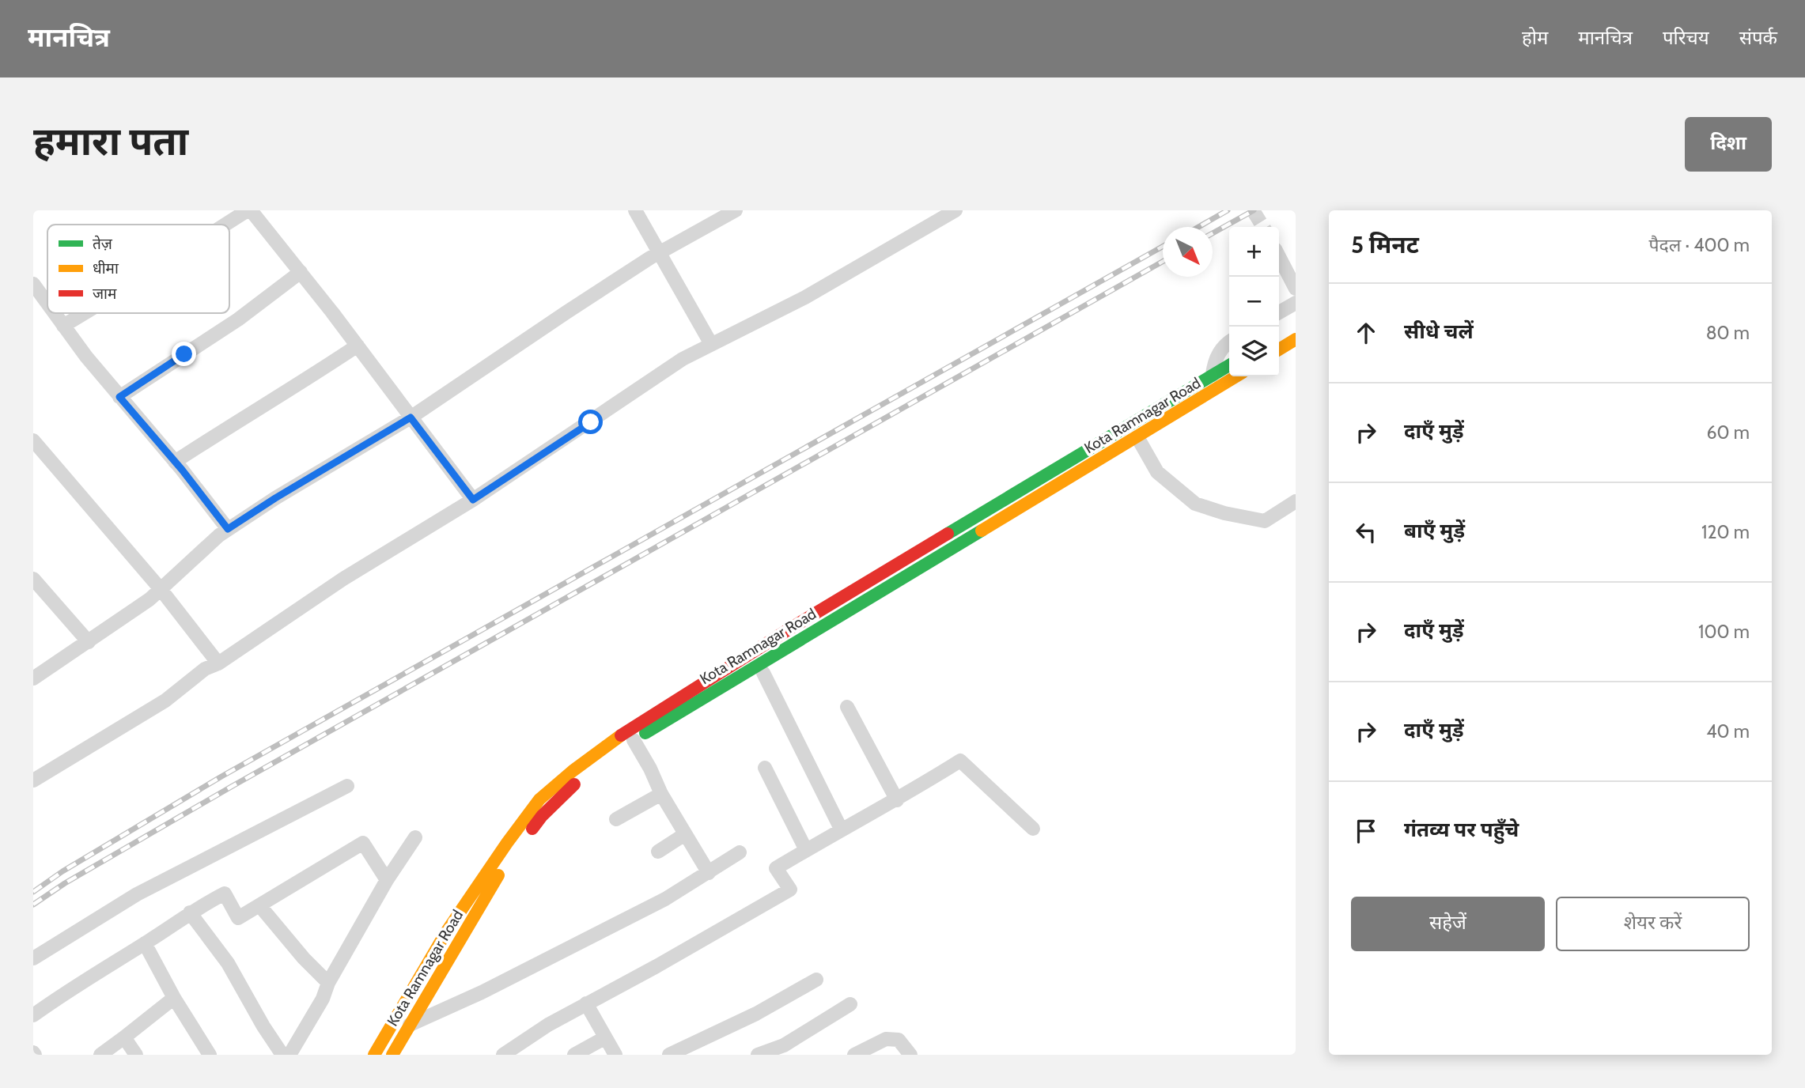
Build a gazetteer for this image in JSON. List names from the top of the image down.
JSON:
{
  "streets": {
    "street": ["Kota Ramnagar Road"]
  },
  "legend": ["तेज़", "धीमा", "जाम"],
  "north": "bottom right",
  "page": {
    "header": "मानचित्र",
    "nav": [
      "होम",
      "मानचित्र",
      "परिचय",
      "संपर्क"
    ],
    "buttons": [
      "दिशा",
      ["सहेजें", "शेयर करें"]
    ],
    "title": "हमारा पता",
    "heading": ["5 मिनट", "पैदल · 400 m"],
    "map_buttons": ["+", "−"],
    "list": [
      ["सीधे चलें", "80 m"],
      ["दाएँ मुड़ें", "60 m"],
      ["बाएँ मुड़ें", "120 m"],
      ["दाएँ मुड़ें", "100 m"],
      ["दाएँ मुड़ें", "40 m"],
      "गंतव्य पर पहुँचे"
    ]
  }
}
